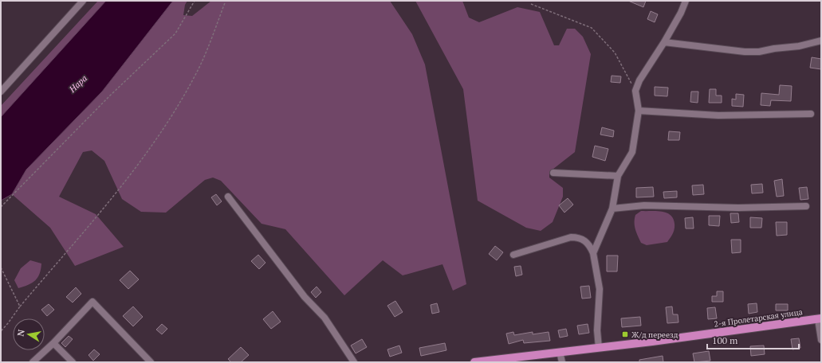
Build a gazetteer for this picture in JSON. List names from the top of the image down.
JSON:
{
  "streets": {
    "main road": ["2-я Пролетарская улица"]
  },
  "water": ["Нара"],
  "places": {
    "transit": ["Ж/д переезд"]
  },
  "scale_bar": "100 m",
  "north": "left"
}
